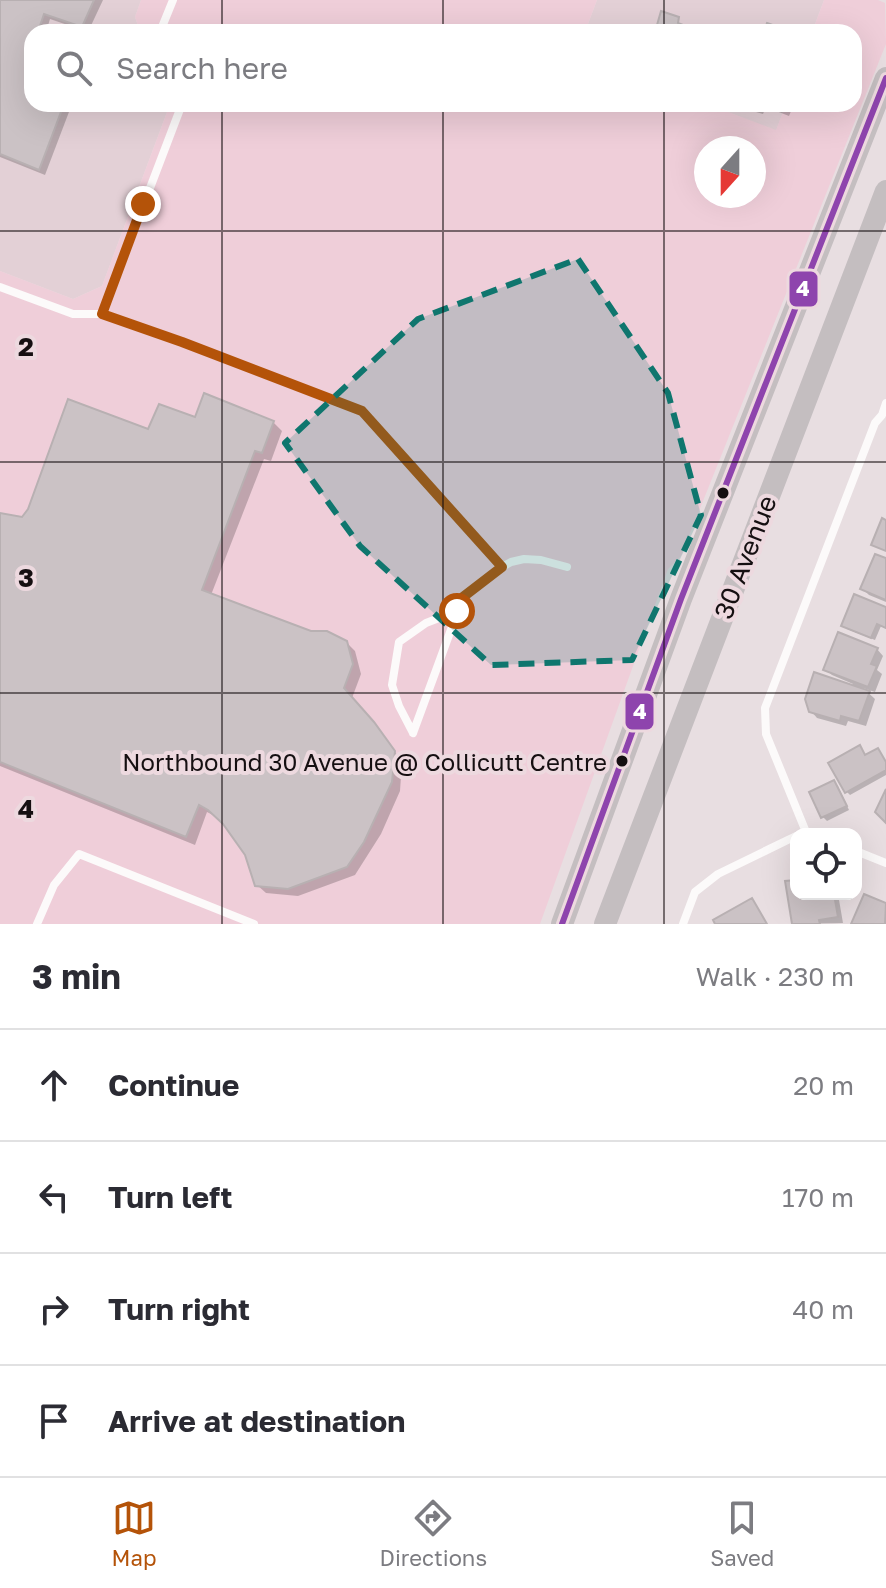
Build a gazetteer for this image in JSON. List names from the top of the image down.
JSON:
{
  "streets": {
    "main road": ["30 Avenue"]
  },
  "places": ["Northbound 30 Avenue @ Collicutt Centre"],
  "lines": ["transit line 4"],
  "north": "bottom",
  "page": {
    "search": "Search here",
    "heading": ["3 min", "Walk · 230 m"],
    "list": [
      ["Continue", "20 m"],
      ["Turn left", "170 m"],
      ["Turn right", "40 m"],
      "Arrive at destination"
    ],
    "nav": ["Map", "Directions", "Saved"]
  },
  "grid": {
    "rows": ["2", "3", "4"]
  }
}
